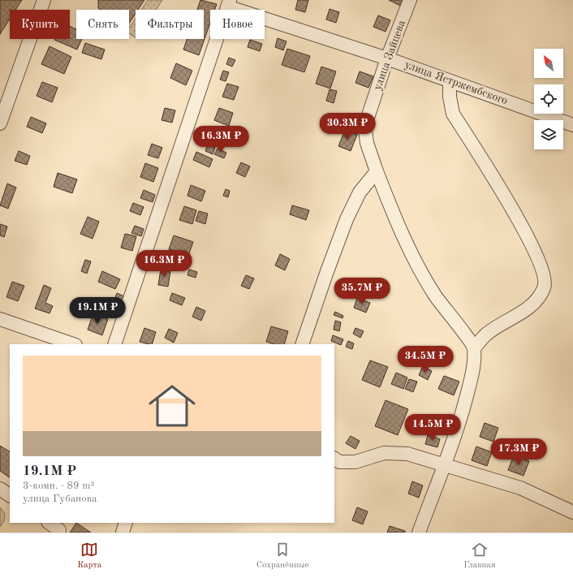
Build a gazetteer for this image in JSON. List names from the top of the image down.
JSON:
{
  "streets": {
    "street": ["улица Зайцева", "улица Ястржембского"]
  },
  "crossings": [
    ["улица Зайцева", "улица Ястржембского"]
  ],
  "north": "top left",
  "page": {
    "chip": [
      "Купить",
      "Снять",
      "Фильтры",
      "Новое"
    ],
    "price": [
      "30.3M ₽",
      "16.3M ₽",
      "16.3M ₽",
      "35.7M ₽",
      "19.1M ₽",
      "34.5M ₽",
      "14.5M ₽",
      "17.3M ₽"
    ],
    "list": [
      {
        "name": "19.1M ₽",
        "note": "3-комн. · 89 m² · улица Губанова"
      }
    ],
    "tabs": ["Карта", "Сохранённые", "Главная"]
  }
}
